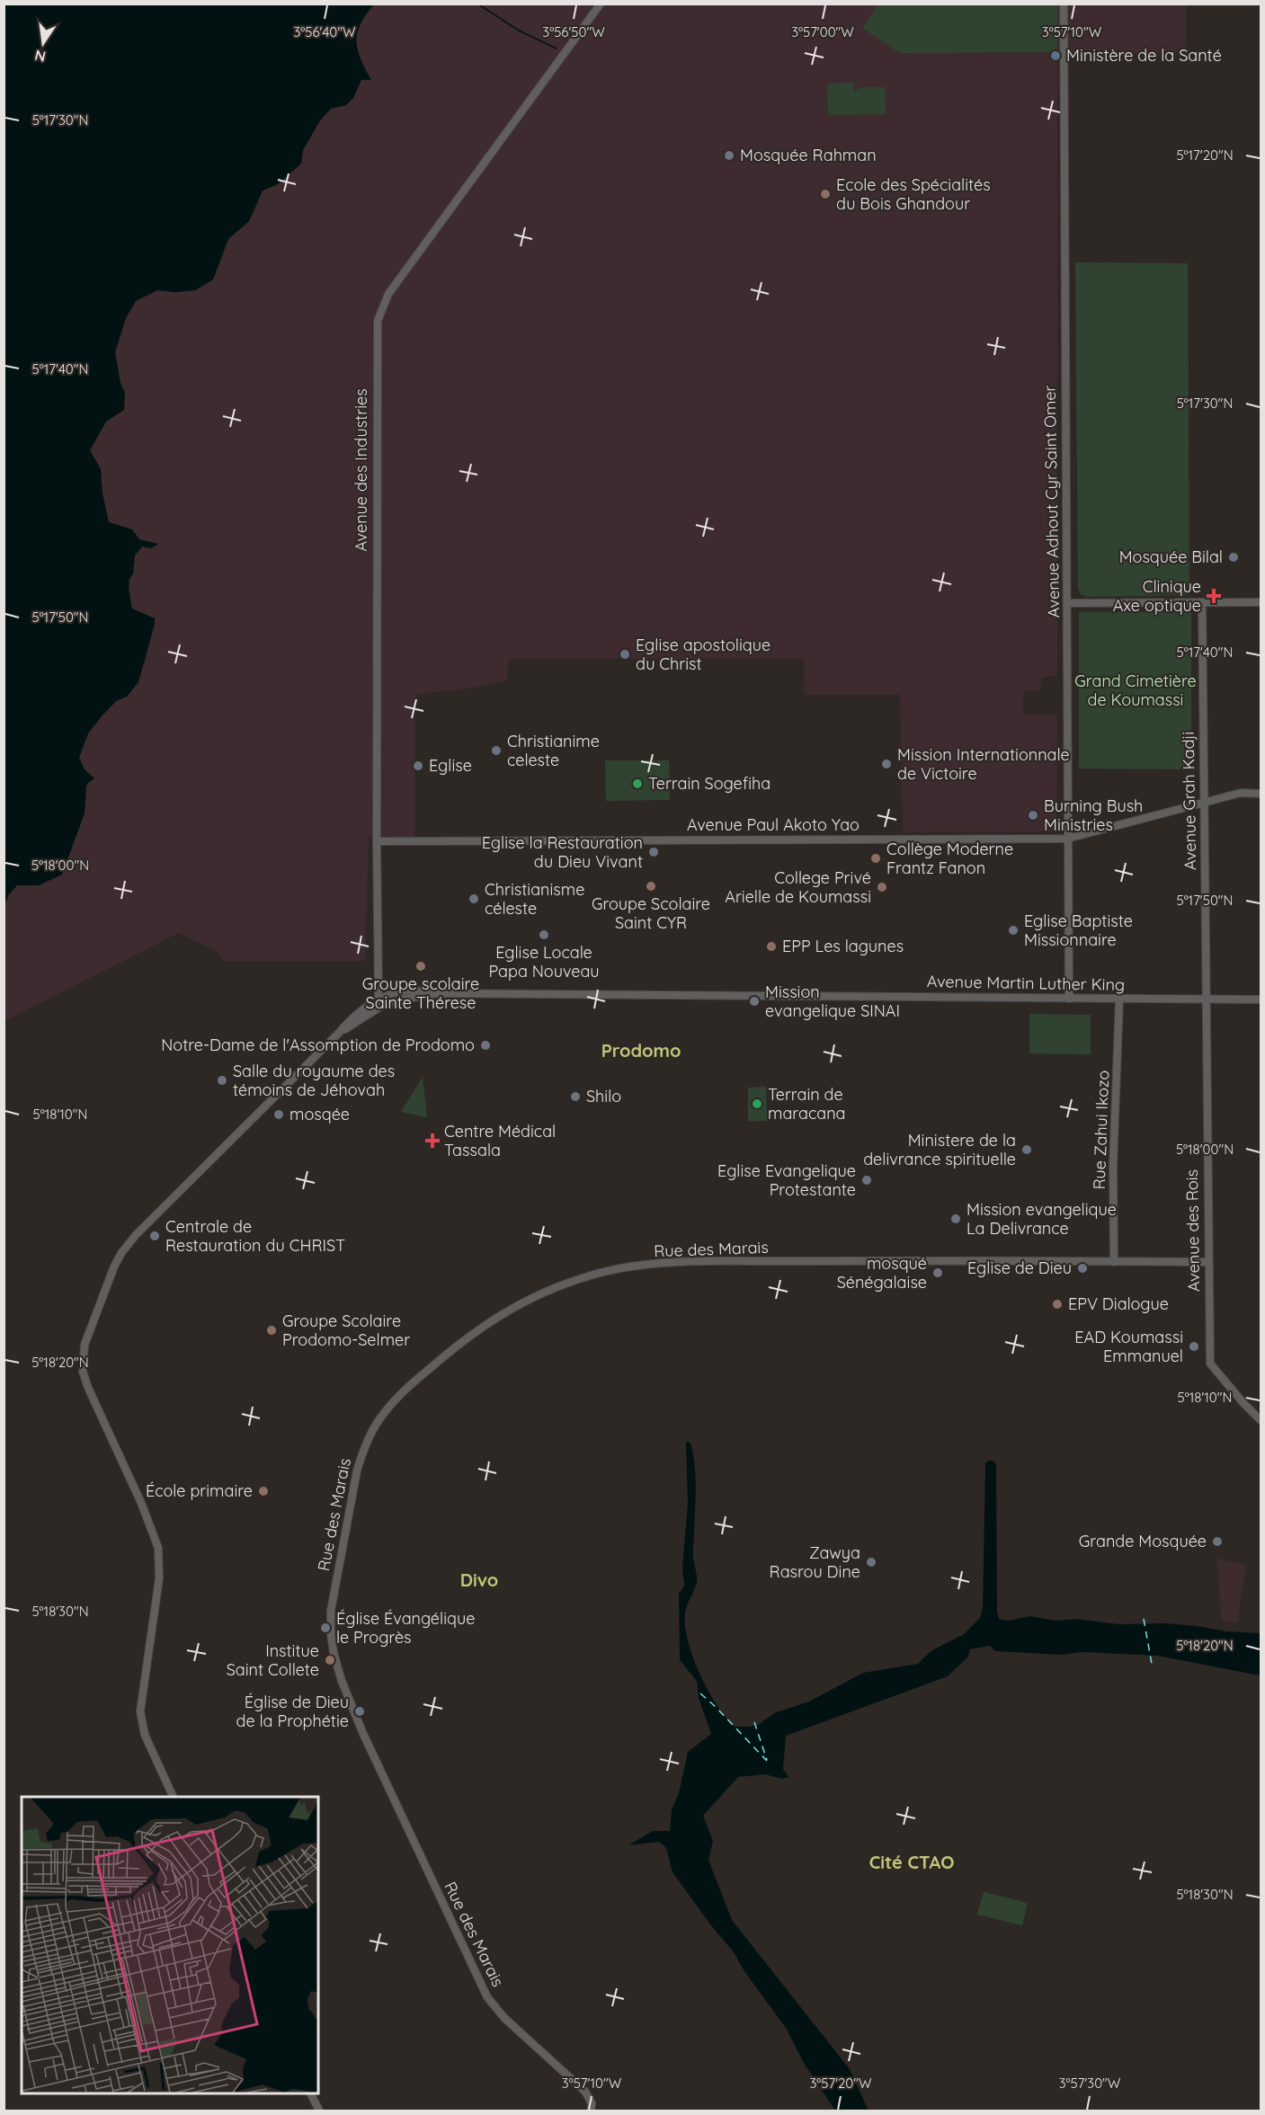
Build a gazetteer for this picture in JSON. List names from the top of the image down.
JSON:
{
  "streets": {
    "street": [
      "Avenue des Industries",
      "Avenue Adhout Cyr Saint Omer",
      "Avenue Grah Kadji",
      "Avenue Paul Akoto Yao",
      "Avenue Martin Luther King",
      "Rue Zahui Ikozo",
      "Avenue des Rois",
      "Rue des Marais"
    ]
  },
  "crossings": [
    ["Avenue des Industries", "Avenue Paul Akoto Yao"],
    ["Avenue des Industries", "Avenue Martin Luther King"],
    ["Avenue Adhout Cyr Saint Omer", "Avenue Paul Akoto Yao"],
    ["Avenue Adhout Cyr Saint Omer", "Avenue Martin Luther King"],
    ["Avenue Grah Kadji", "Avenue Paul Akoto Yao"],
    ["Avenue Grah Kadji", "Avenue Martin Luther King"],
    ["Avenue Grah Kadji", "Avenue des Rois"],
    ["Avenue Martin Luther King", "Rue Zahui Ikozo"],
    ["Avenue Martin Luther King", "Avenue des Rois"],
    ["Rue Zahui Ikozo", "Rue des Marais"],
    ["Avenue des Rois", "Rue des Marais"]
  ],
  "districts": ["Prodomo", "Divo", "Cité CTAO"],
  "parks": ["Grand Cimetière de Koumassi"],
  "places": {
    "other": [
      "Ministère de la Santé",
      "Mosquée Rahman",
      "Ecole des Spécialités du Bois Ghandour",
      "Mosquée Bilal",
      "Eglise apostolique du Christ",
      "Christianime celeste",
      "Mission Internationnale de Victoire",
      "Eglise",
      "Terrain Sogefiha",
      "Burning Bush Ministries",
      "Eglise la Restauration du Dieu Vivant",
      "Collège Moderne Frantz Fanon",
      "Groupe Scolaire Saint CYR",
      "College Privé Arielle de Koumassi",
      "Christianisme céleste",
      "Eglise Baptiste Missionnaire",
      "Eglise Locale Papa Nouveau",
      "EPP Les lagunes",
      "Groupe scolaire Sainte Thérese",
      "Mission evangelique SINAI",
      "Notre-Dame de l'Assomption de Prodomo",
      "Salle du royaume des témoins de Jéhovah",
      "Shilo",
      "Terrain de maracana",
      "mosqée",
      "Ministere de la delivrance spirituelle",
      "Eglise Evangelique Protestante",
      "Mission evangelique La Delivrance",
      "Centrale de Restauration du CHRIST",
      "Eglise de Dieu",
      "mosqué Sénégalaise",
      "EPV Dialogue",
      "Groupe Scolaire Prodomo-Selmer",
      "EAD Koumassi Emmanuel",
      "École primaire",
      "Grande Mosquée",
      "Zawya Rasrou Dine",
      "Église Évangélique le Progrès",
      "Institue Saint Collete",
      "Église de Dieu de la Prophétie"
    ],
    "health": ["Clinique Axe optique", "Centre Médical Tassala"]
  },
  "north": "bottom",
  "coordinates": [
    "3°56'40\"W",
    "3°56'50\"W",
    "3°57'00\"W",
    "3°57'10\"W",
    "5°17'30\"N",
    "5°17'20\"N",
    "5°17'40\"N",
    "5°17'50\"N",
    "5°18'00\"N",
    "5°18'10\"N",
    "5°18'20\"N",
    "5°18'30\"N",
    "3°57'20\"W",
    "3°57'30\"W"
  ]
}
